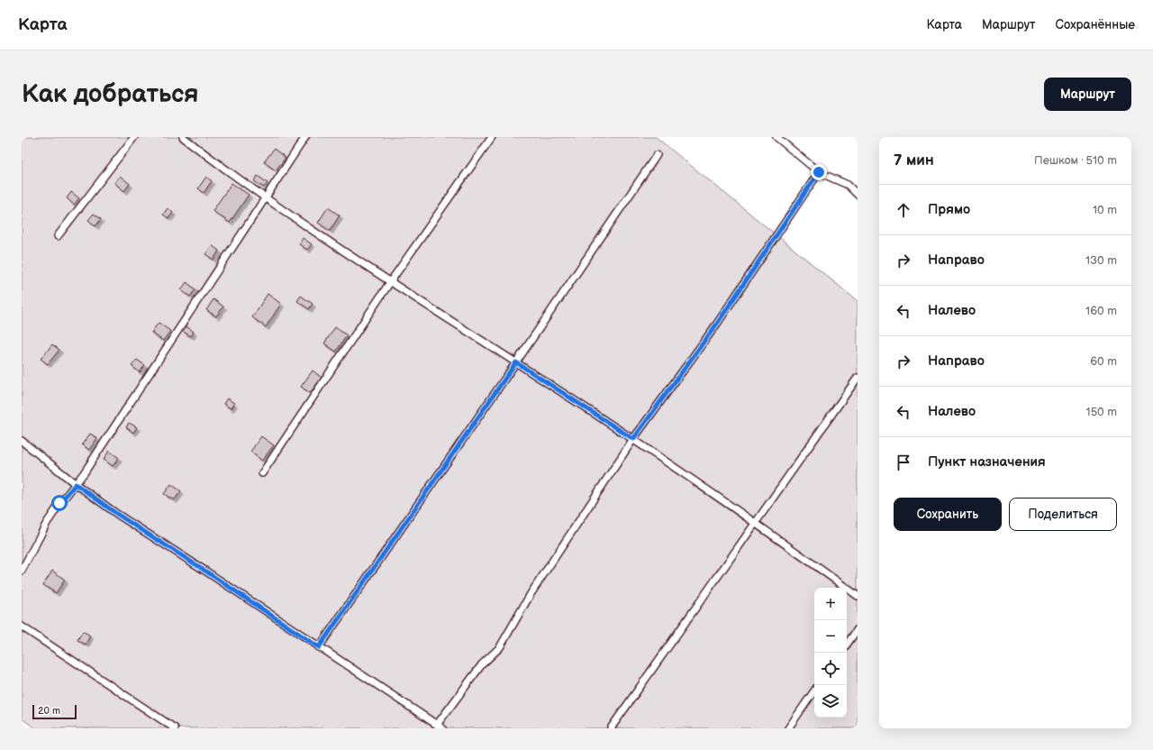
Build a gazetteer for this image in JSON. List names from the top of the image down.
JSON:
{
  "scale_bar": "20 m",
  "page": {
    "header": "Карта",
    "nav": ["Карта", "Маршрут", "Сохранённые"],
    "buttons": [
      "Маршрут",
      ["Сохранить", "Поделиться"]
    ],
    "title": "Как добраться",
    "heading": ["7 мин", "Пешком · 510 m"],
    "list": [
      ["Прямо", "10 m"],
      ["Направо", "130 m"],
      ["Налево", "160 m"],
      ["Направо", "60 m"],
      ["Налево", "150 m"],
      "Пункт назначения"
    ],
    "map_buttons": ["+", "−"],
    "scale": "20 m"
  }
}
